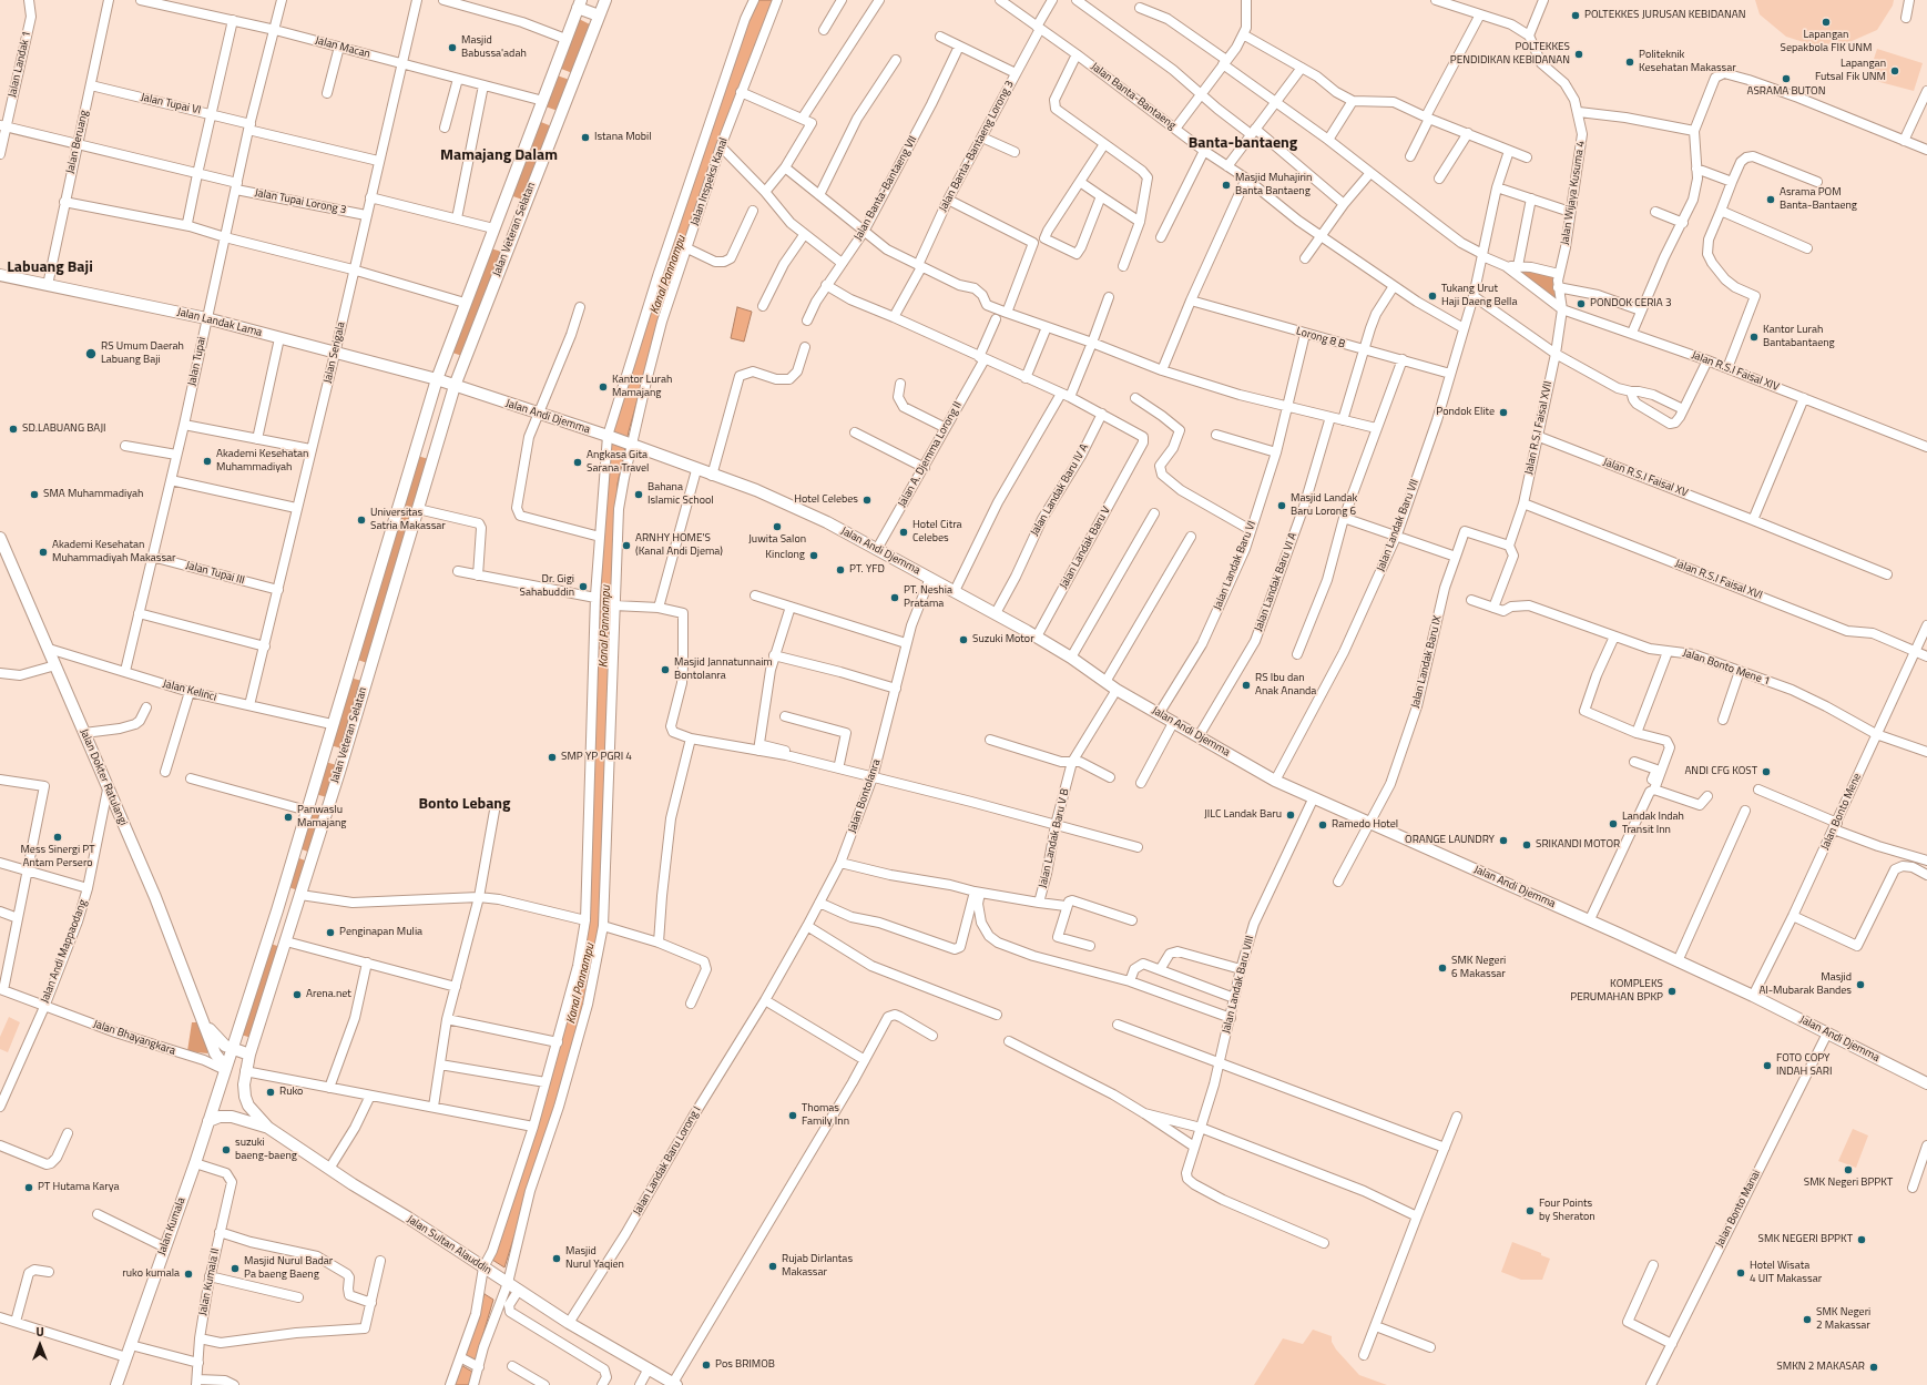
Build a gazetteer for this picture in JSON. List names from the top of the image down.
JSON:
{
  "streets": {
    "main road": [
      "Jalan Veteran Selatan",
      "Jalan Landak Lama",
      "Jalan Andi Djemma",
      "Jalan Dokter Ratulangi",
      "Jalan Kumala",
      "Jalan Sultan Alauddin"
    ],
    "street": [
      "Jalan Macan",
      "Jalan Landak 1",
      "Jalan Banta-Bantaeng",
      "Jalan Tupai VI",
      "Jalan Beruang",
      "Jalan Banta-Bantaeng Lorong 3",
      "Jalan Inspeksi Kanal",
      "Jalan Banta-Bantaeng VII",
      "Jalan Wijaya Kusuma 4",
      "Jalan Tupai Lorong 3",
      "Lorong 8 B",
      "Jalan Serigala",
      "Jalan Tupai",
      "Jalan R.S.I Faisal XIV",
      "Jalan R.S.I Faisal XVII",
      "Jalan A. Djemma Lorong II",
      "Jalan R.S.I Faisal XV",
      "Jalan Landak Baru IV A",
      "Jalan Landak Baru VII",
      "Jalan Landak Baru V",
      "Jalan Landak Baru VI",
      "Jalan Tupai III",
      "Jalan R.S.I Faisal XVI",
      "Jalan Landak Baru VI A",
      "Jalan Landak Baru IX",
      "Jalan Bonto Mene 1",
      "Jalan Kelinci",
      "Jalan Bontolanra",
      "Jalan Bonto Mene",
      "Jalan Landak Baru V B",
      "Jalan Andi Mappaodang",
      "Jalan Landak Baru VIII",
      "Jalan Bhayangkara",
      "Jalan Landak Baru Lorong I",
      "Jalan Bonto Manai",
      "Jalan Kumala II"
    ]
  },
  "crossings": [
    ["Jalan Macan", "Jalan Veteran Selatan"],
    ["Jalan Macan", "Jalan Serigala"],
    ["Jalan Macan", "Jalan Tupai"],
    ["Jalan Landak 1", "Jalan Tupai Lorong 3"],
    ["Jalan Banta-Bantaeng", "Jalan Banta-Bantaeng Lorong 3"],
    ["Jalan Banta-Bantaeng", "Jalan Landak Baru VII"],
    ["Jalan Tupai VI", "Jalan Beruang"],
    ["Jalan Tupai VI", "Jalan Serigala"],
    ["Jalan Tupai VI", "Jalan Tupai"],
    ["Jalan Beruang", "Jalan Tupai Lorong 3"],
    ["Jalan Beruang", "Jalan Landak Lama"],
    ["Jalan Inspeksi Kanal", "Jalan Andi Djemma"],
    ["Jalan Inspeksi Kanal", "Jalan Sultan Alauddin"],
    ["Jalan Tupai Lorong 3", "Jalan Serigala"],
    ["Jalan Tupai Lorong 3", "Jalan Tupai"],
    ["Jalan Veteran Selatan", "Jalan Landak Lama"],
    ["Jalan Veteran Selatan", "Jalan Andi Djemma"],
    ["Jalan Veteran Selatan", "Jalan Kelinci"],
    ["Jalan Veteran Selatan", "Jalan Dokter Ratulangi"],
    ["Jalan Veteran Selatan", "Jalan Bhayangkara"],
    ["Jalan Veteran Selatan", "Jalan Kumala"],
    ["Jalan Veteran Selatan", "Jalan Sultan Alauddin"],
    ["Jalan Landak Lama", "Jalan Serigala"],
    ["Jalan Landak Lama", "Jalan Tupai"],
    ["Lorong 8 B", "Jalan Landak Baru VII"],
    ["Lorong 8 B", "Jalan Landak Baru VI"],
    ["Jalan Serigala", "Jalan Tupai III"],
    ["Jalan Serigala", "Jalan Kelinci"],
    ["Jalan Tupai", "Jalan Tupai III"],
    ["Jalan Tupai", "Jalan Kelinci"],
    ["Jalan R.S.I Faisal XIV", "Jalan R.S.I Faisal XVII"],
    ["Jalan Andi Djemma", "Jalan A. Djemma Lorong II"],
    ["Jalan Andi Djemma", "Jalan Landak Baru IV A"],
    ["Jalan Andi Djemma", "Jalan Landak Baru VII"],
    ["Jalan Andi Djemma", "Jalan Landak Baru V"],
    ["Jalan Andi Djemma", "Jalan Landak Baru VI"],
    ["Jalan Andi Djemma", "Jalan Landak Baru VI A"],
    ["Jalan Andi Djemma", "Jalan Landak Baru IX"],
    ["Jalan Andi Djemma", "Jalan Bontolanra"],
    ["Jalan Andi Djemma", "Jalan Bonto Mene"],
    ["Jalan Andi Djemma", "Jalan Landak Baru V B"],
    ["Jalan Andi Djemma", "Jalan Landak Baru VIII"],
    ["Jalan Andi Djemma", "Jalan Bonto Manai"],
    ["Jalan R.S.I Faisal XVII", "Jalan R.S.I Faisal XV"],
    ["Jalan R.S.I Faisal XVII", "Jalan R.S.I Faisal XVI"],
    ["Jalan R.S.I Faisal XVII", "Jalan Landak Baru IX"],
    ["Jalan R.S.I Faisal XVII", "Jalan Bonto Mene 1"],
    ["Jalan Landak Baru IV A", "Jalan Landak Baru V"],
    ["Jalan R.S.I Faisal XVI", "Jalan Bonto Mene"],
    ["Jalan Bonto Mene 1", "Jalan Bonto Mene"],
    ["Jalan Kelinci", "Jalan Dokter Ratulangi"],
    ["Jalan Dokter Ratulangi", "Jalan Andi Mappaodang"],
    ["Jalan Dokter Ratulangi", "Jalan Bhayangkara"],
    ["Jalan Dokter Ratulangi", "Jalan Kumala"],
    ["Jalan Bontolanra", "Jalan Landak Baru V B"],
    ["Jalan Bontolanra", "Jalan Landak Baru Lorong I"],
    ["Jalan Andi Mappaodang", "Jalan Bhayangkara"],
    ["Jalan Bhayangkara", "Jalan Kumala"],
    ["Jalan Landak Baru Lorong I", "Jalan Sultan Alauddin"],
    ["Jalan Kumala", "Jalan Kumala II"]
  ],
  "districts": [
    "Banta-bantaeng",
    "Mamajang Dalam",
    "Labuang Baji",
    "Bonto Lebang"
  ],
  "water": ["Kanal Pannampu"],
  "places": [
    "POLTEKKES JURUSAN KEBIDANAN",
    "Lapangan Sepakbola FIK UNM",
    "Masjid Babussa'adah",
    "POLTEKKES PENDIDIKAN KEBIDANAN",
    "Politeknik Kesehatan Makassar",
    "Lapangan Futsal Fik UNM",
    "ASRAMA BUTON",
    "Istana Mobil",
    "Masjid Muhajirin Banta Bantaeng",
    "Asrama POM Banta-Bantaeng",
    "Tukang Urut Haji Daeng Bella",
    "PONDOK CERIA 3",
    "Kantor Lurah Bantabantaeng",
    "RS Umum Daerah Labuang Baji",
    "Kantor Lurah Mamajang",
    "Pondok Elite",
    "SD.LABUANG BAJI",
    "Akademi Kesehatan Muhammadiyah",
    "Angkasa Gita Sarana Travel",
    "SMA Muhammadiyah",
    "Bahana Islamic School",
    "Hotel Celebes",
    "Masjid Landak Baru Lorong 6",
    "Universitas Satria Makassar",
    "Juwita Salon",
    "Hotel Citra Celebes",
    "ARNHY HOME'S (Kanal Andi Djema)",
    "Akademi Kesehatan Muhammadiyah Makassar",
    "Kinclong",
    "PT. YFD",
    "Dr. Gigi Sahabuddin",
    "PT. Neshia Pratama",
    "Suzuki Motor",
    "Masjid Jannatunnaim Bontolanra",
    "RS Ibu dan Anak Ananda",
    "SMP YP PGRI 4",
    "ANDI CFG KOST",
    "JILC Landak Baru",
    "Panwaslu Mamajang",
    "Landak Indah Transit Inn",
    "Ramedo Hotel",
    "Mess Sinergi PT Antam Persero",
    "ORANGE LAUNDRY",
    "SRIKANDI MOTOR",
    "Penginapan Mulia",
    "SMK Negeri 6 Makassar",
    "Masjid Al-Mubarak Bandes",
    "KOMPLEKS PERUMAHAN BPKP",
    "Arena.net",
    "FOTO COPY INDAH SARI",
    "Ruko",
    "Thomas Family Inn",
    "suzuki baeng-baeng",
    "SMK Negeri BPPKT",
    "PT Hutama Karya",
    "Four Points by Sheraton",
    "SMK NEGERI BPPKT",
    "Masjid Nurul Yaqien",
    "Rujab Dirlantas Makassar",
    "Masjid Nurul Badar Pa baeng Baeng",
    "Hotel Wisata 4 UIT Makassar",
    "ruko kumala",
    "SMK Negeri 2 Makassar",
    "Pos BRIMOB",
    "SMKN 2 MAKASAR"
  ],
  "north": "top"
}
